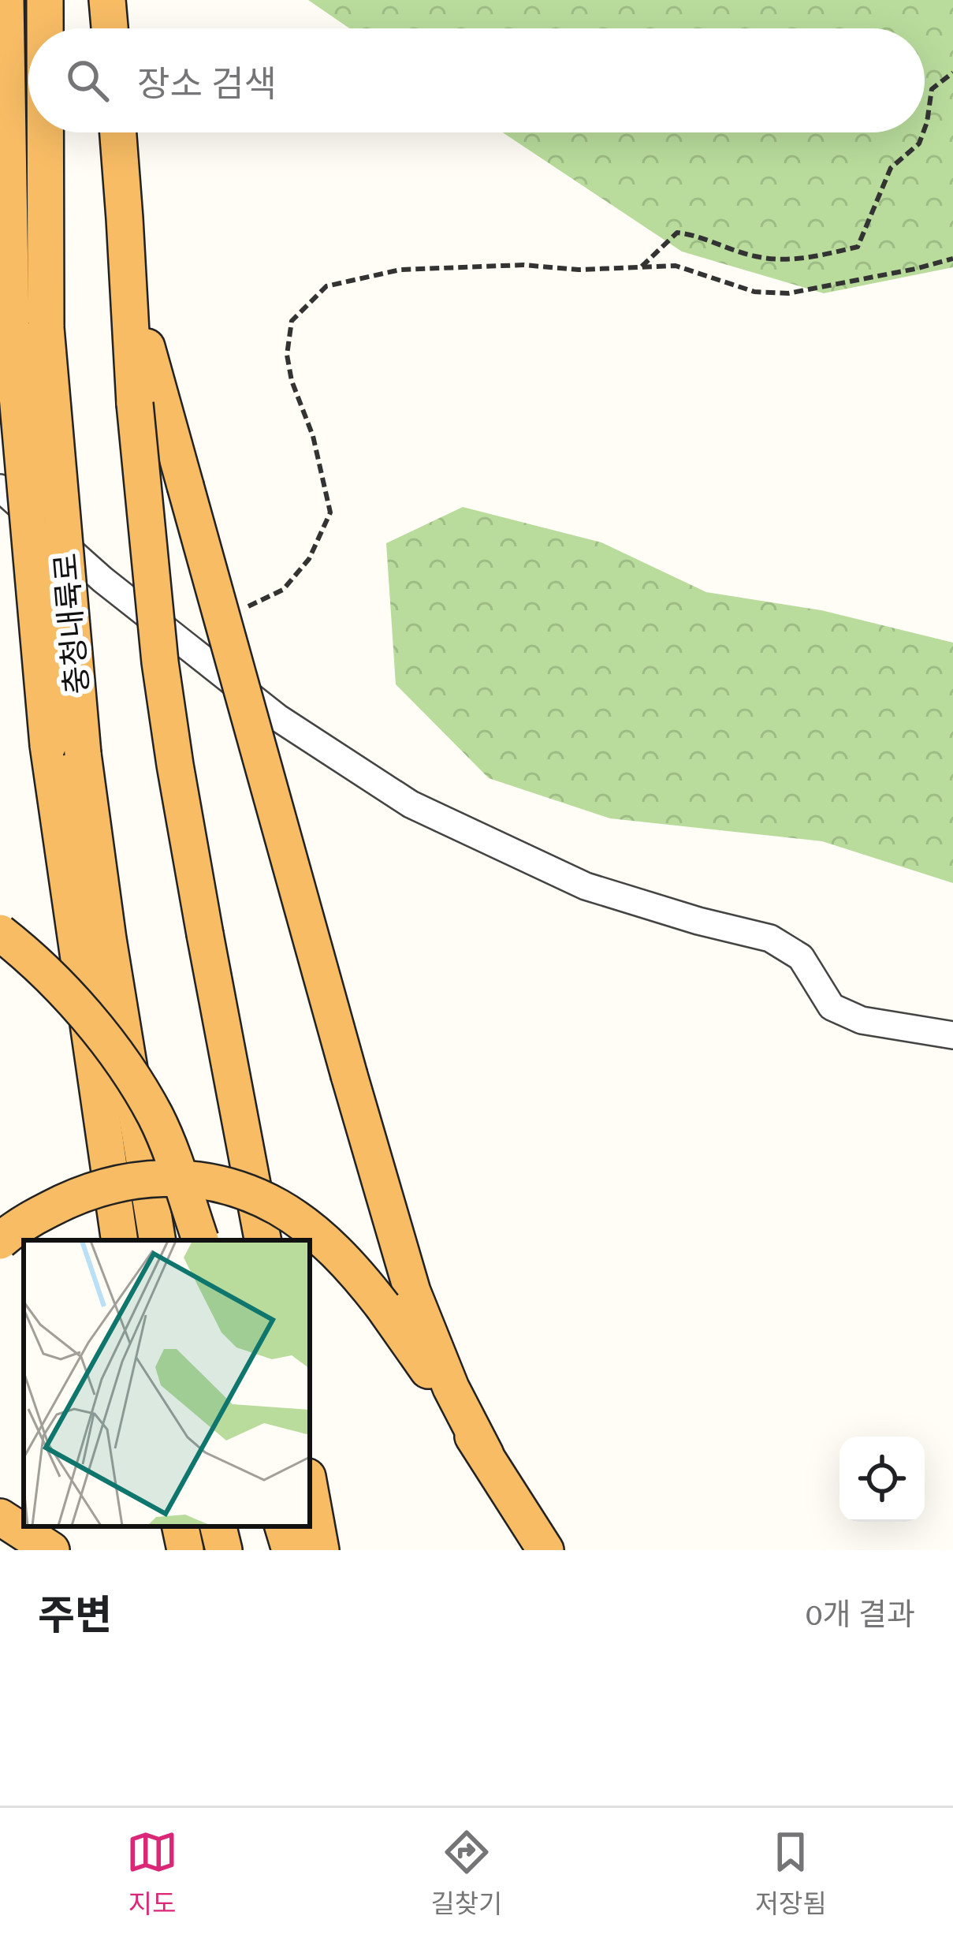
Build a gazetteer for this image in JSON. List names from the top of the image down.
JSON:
{
  "streets": {
    "highway": ["충청내륙로"]
  },
  "page": {
    "search": "장소 검색",
    "heading": ["주변", "0개 결과"],
    "nav": ["지도", "길찾기", "저장됨"]
  }
}
